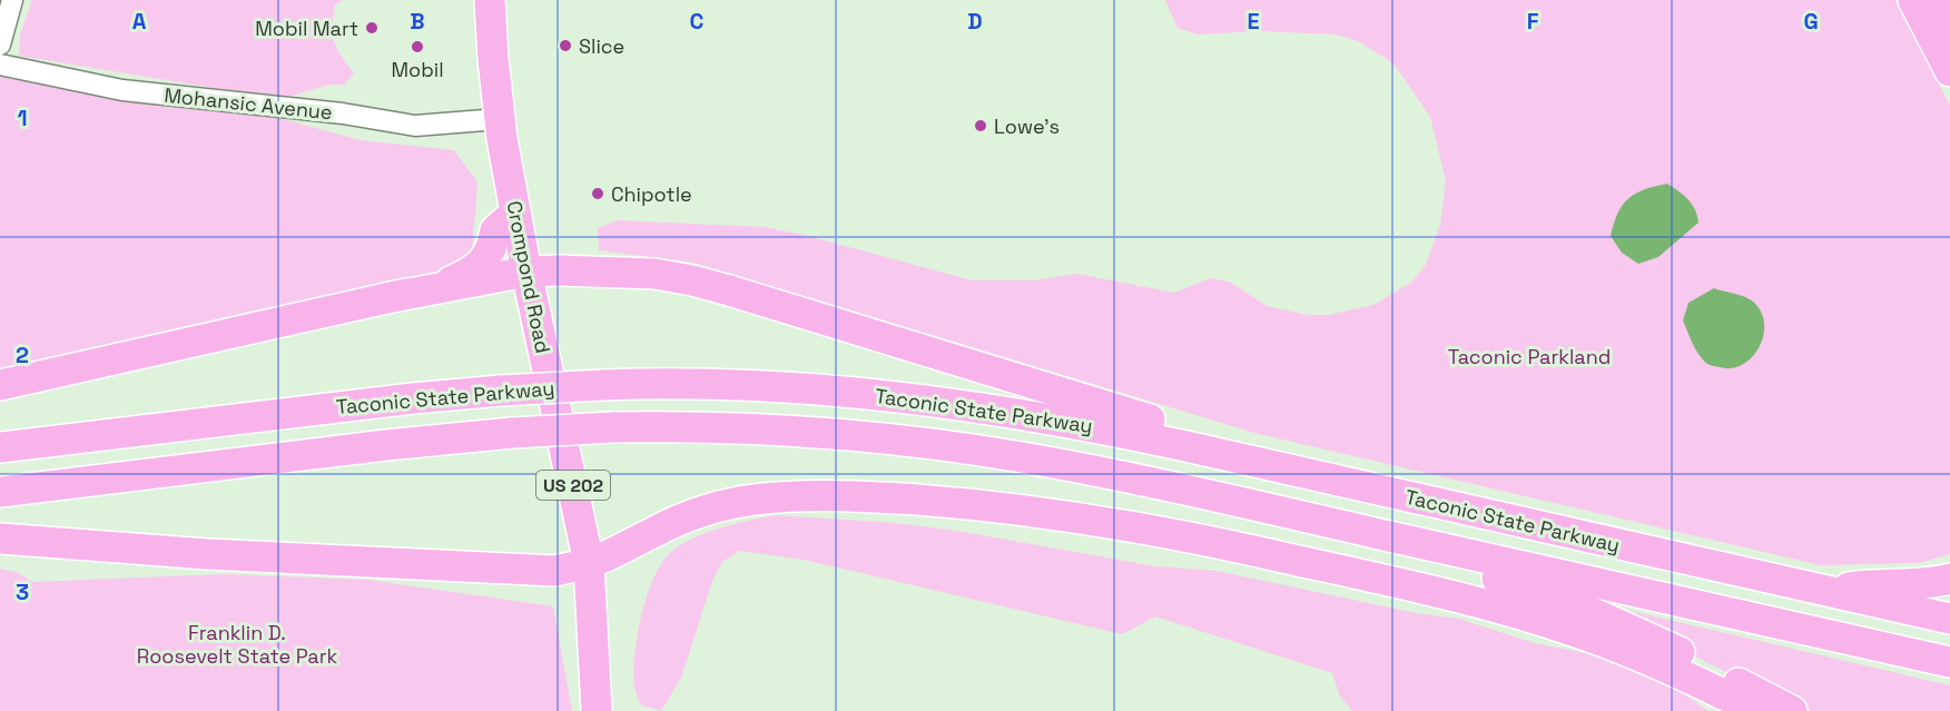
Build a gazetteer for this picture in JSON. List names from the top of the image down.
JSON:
{
  "streets": {
    "highway": ["Crompond Road", "Taconic State Parkway", "US 202"],
    "street": ["Mohansic Avenue"]
  },
  "crossings": [
    ["Mohansic Avenue", "Crompond Road"]
  ],
  "parks": ["Taconic Parkland", "Franklin D. Roosevelt State Park"],
  "places": [
    "Mobil Mart",
    "Slice",
    "Mobil",
    "Lowe's",
    "Chipotle"
  ],
  "grid": {
    "columns": [
      "A",
      "B",
      "C",
      "D",
      "E",
      "F",
      "G"
    ],
    "rows": ["1", "2", "3"]
  }
}
